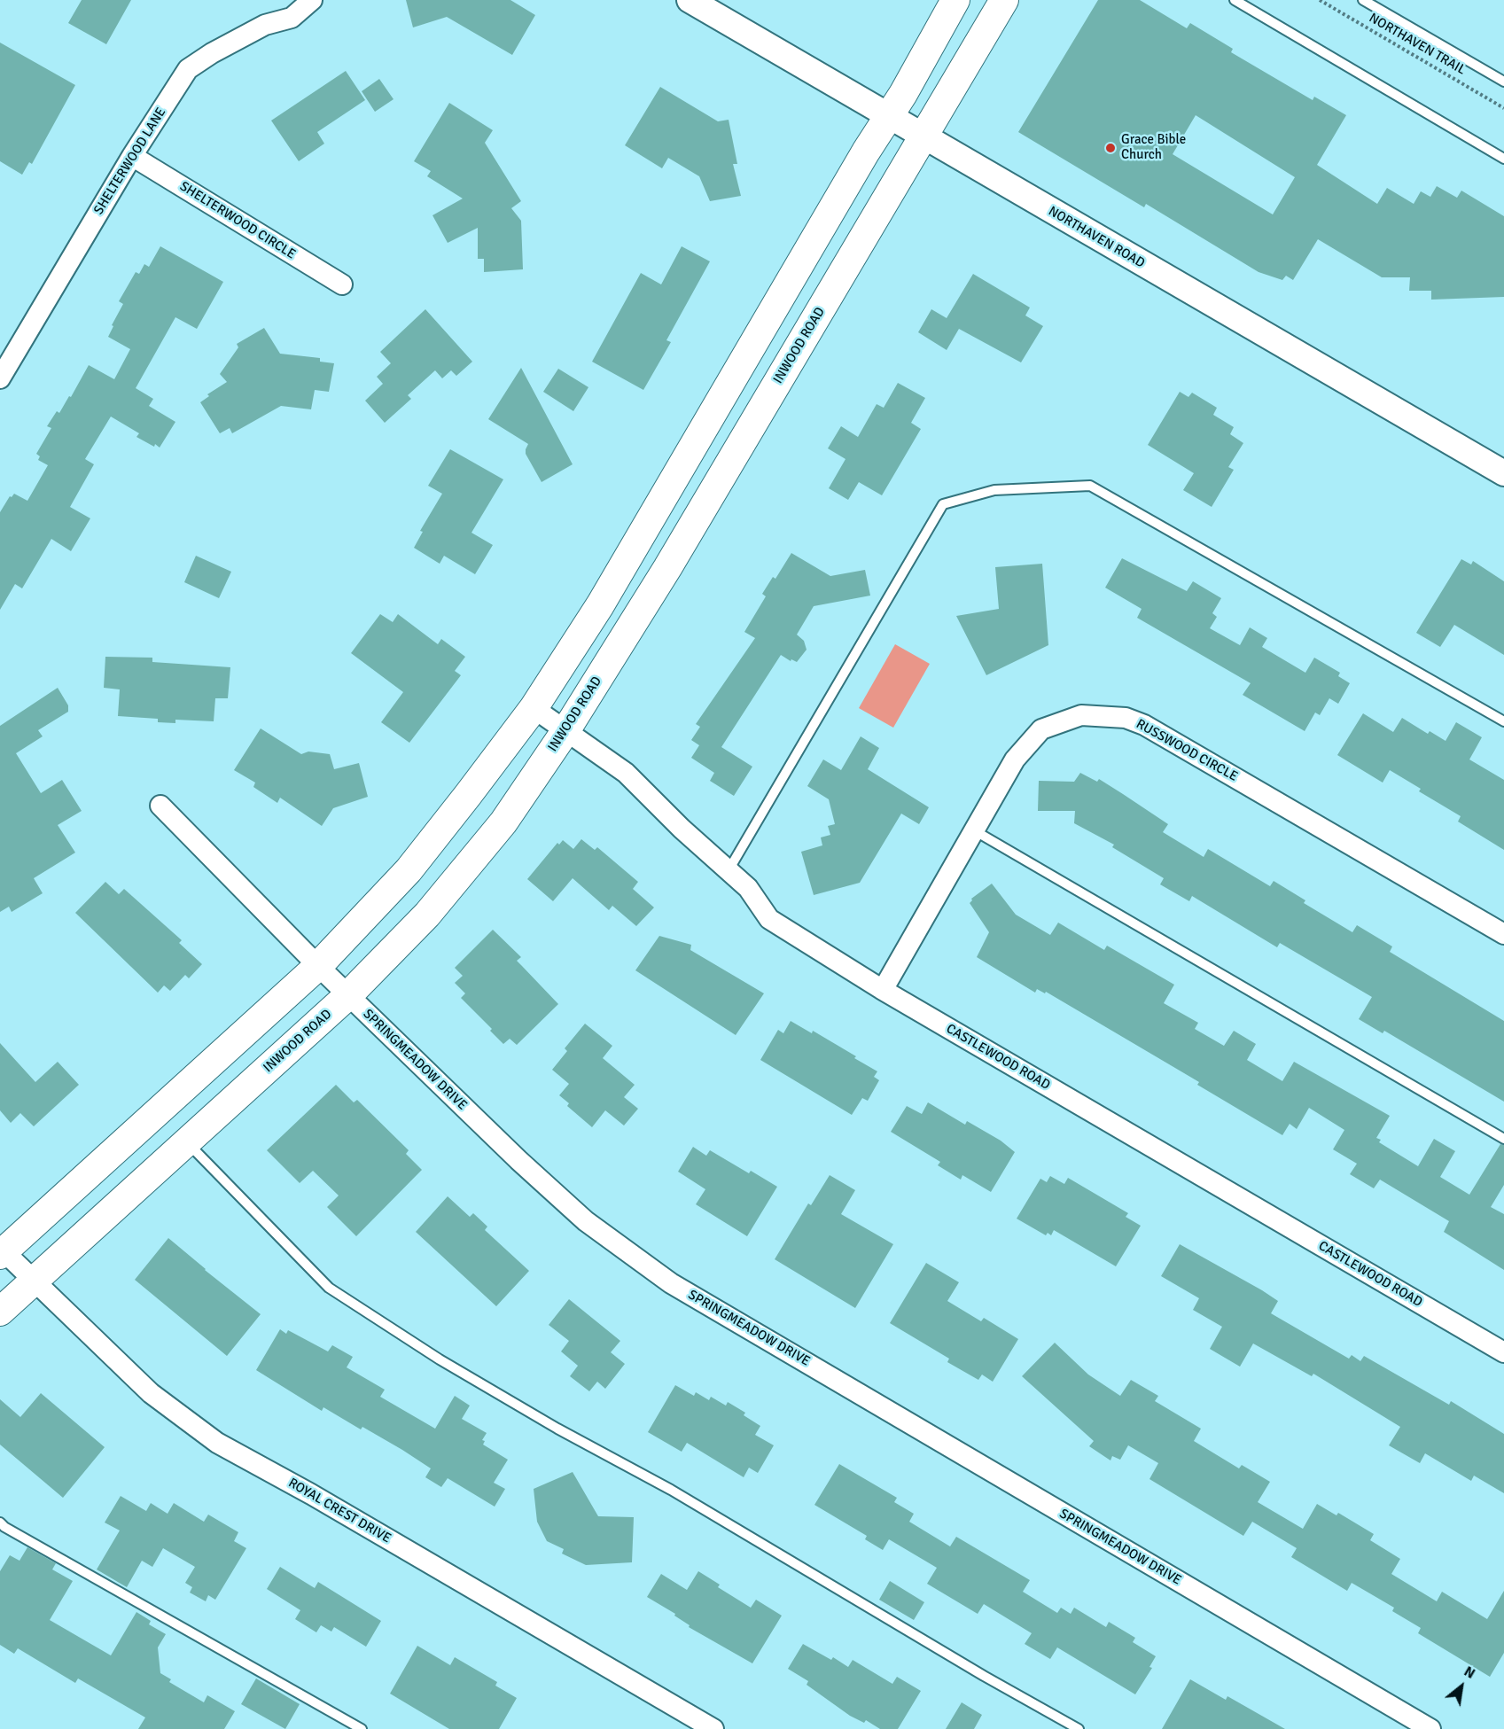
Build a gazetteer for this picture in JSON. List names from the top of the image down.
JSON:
{
  "streets": {
    "main road": ["INWOOD ROAD"],
    "street": [
      "SHELTERWOOD LANE",
      "SHELTERWOOD CIRCLE",
      "NORTHAVEN ROAD",
      "RUSSWOOD CIRCLE",
      "CASTLEWOOD ROAD",
      "SPRINGMEADOW DRIVE",
      "ROYAL CREST DRIVE"
    ],
    "path": ["NORTHAVEN TRAIL"]
  },
  "crossings": [
    ["SHELTERWOOD LANE", "SHELTERWOOD CIRCLE"],
    ["NORTHAVEN ROAD", "INWOOD ROAD"],
    ["INWOOD ROAD", "CASTLEWOOD ROAD"],
    ["INWOOD ROAD", "SPRINGMEADOW DRIVE"],
    ["INWOOD ROAD", "ROYAL CREST DRIVE"],
    ["RUSSWOOD CIRCLE", "CASTLEWOOD ROAD"]
  ],
  "places": ["Grace Bible Church"],
  "north": "top right"
}
